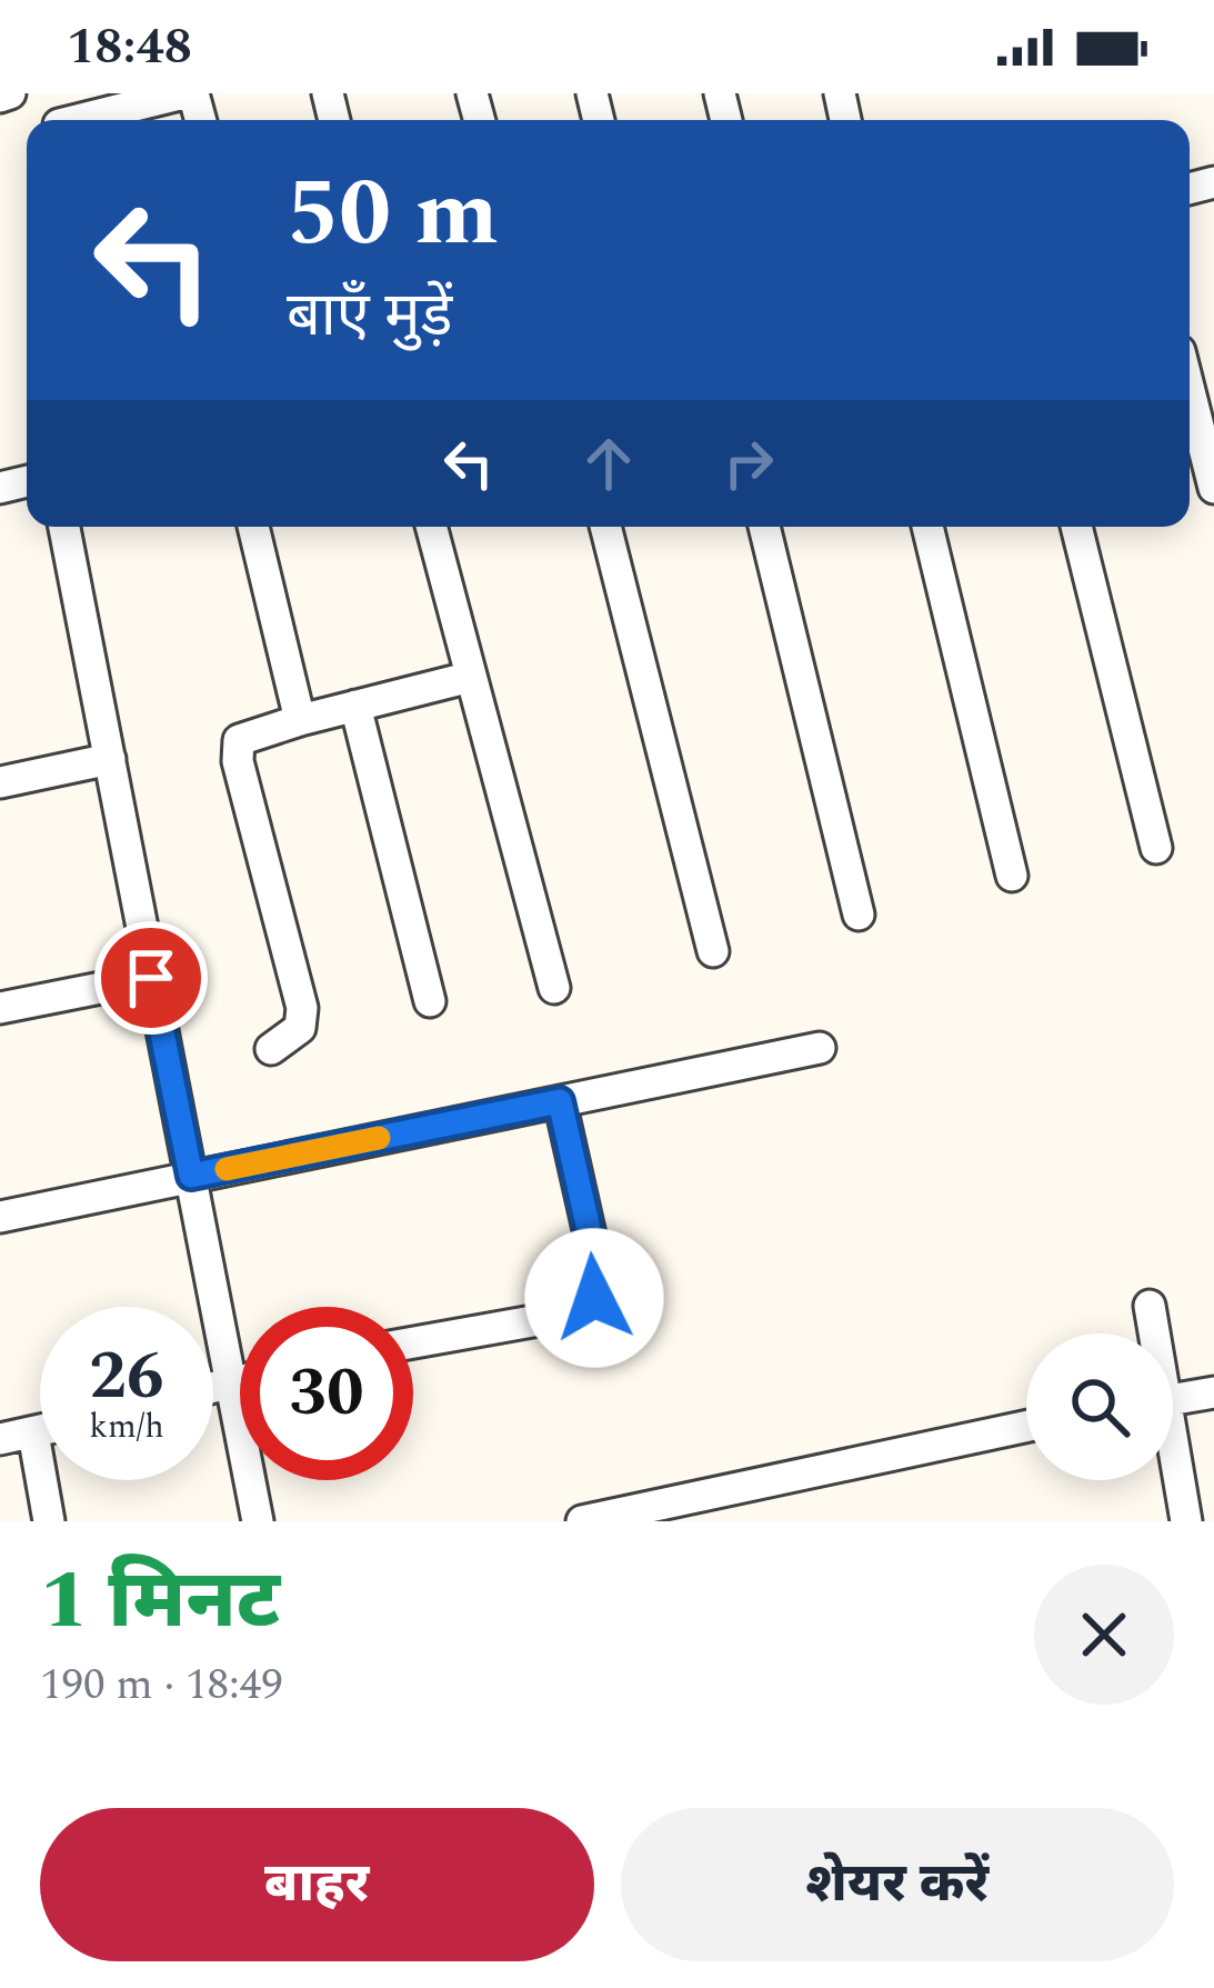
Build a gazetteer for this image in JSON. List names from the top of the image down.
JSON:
{
  "page": {
    "status": "18:48",
    "turn": ["50 m", "बाएँ मुड़ें"],
    "speed": "26 km/h",
    "limit": "30",
    "heading": ["1 मिनट", "190 m · 18:49"],
    "buttons": ["बाहर", "शेयर करें"]
  }
}
